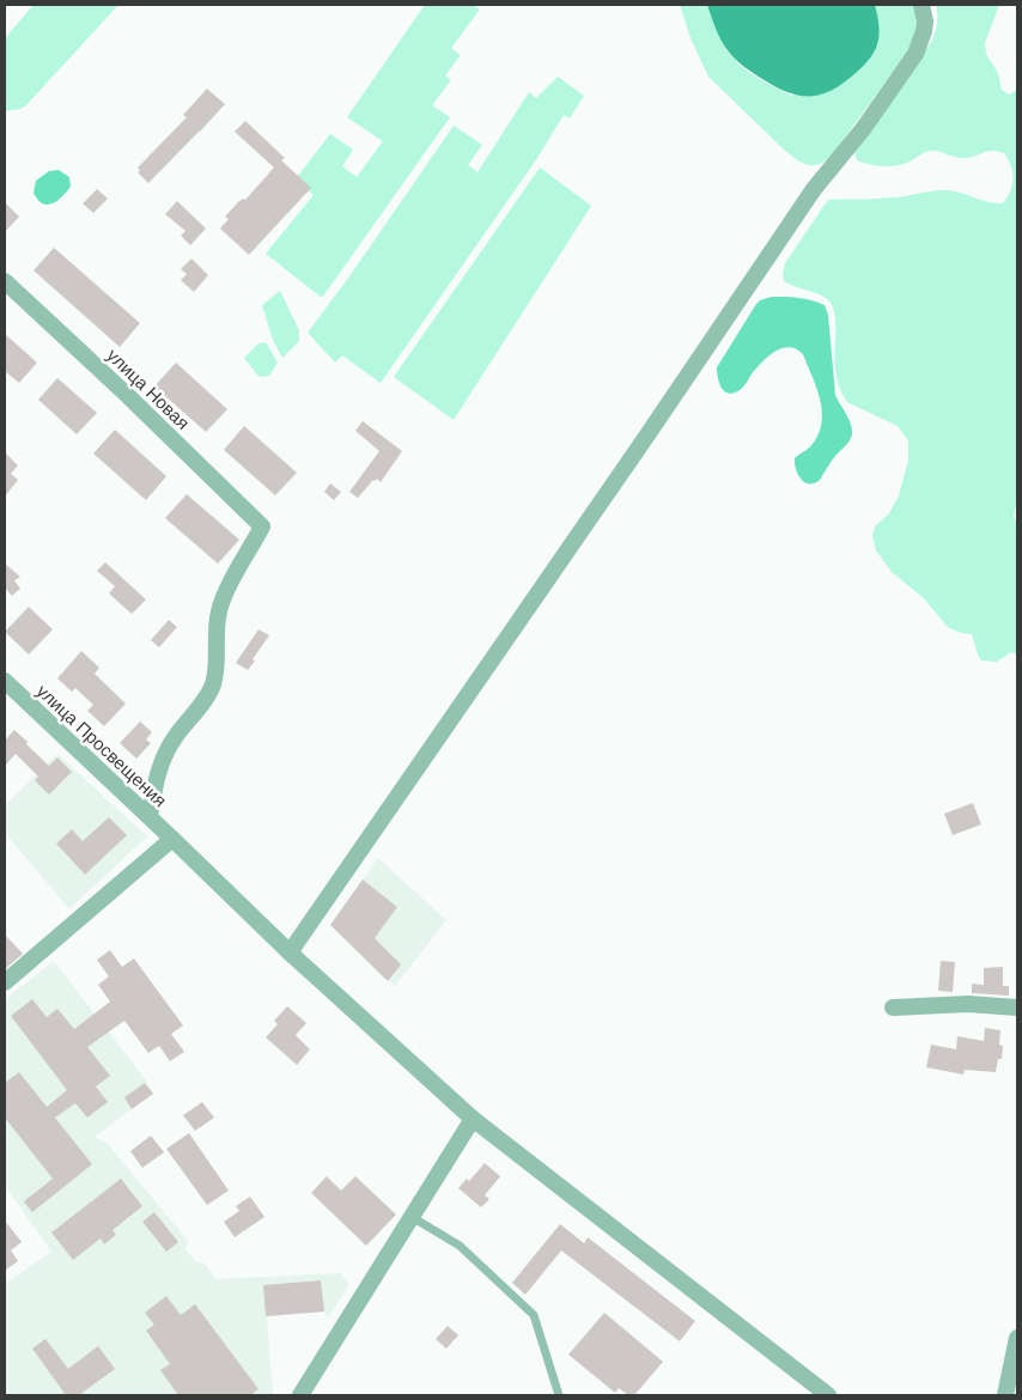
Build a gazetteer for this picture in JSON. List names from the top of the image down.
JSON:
{
  "streets": {
    "street": ["улица Новая", "улица Просвещения"]
  },
  "crossings": [
    ["улица Новая", "улица Просвещения"]
  ]
}
